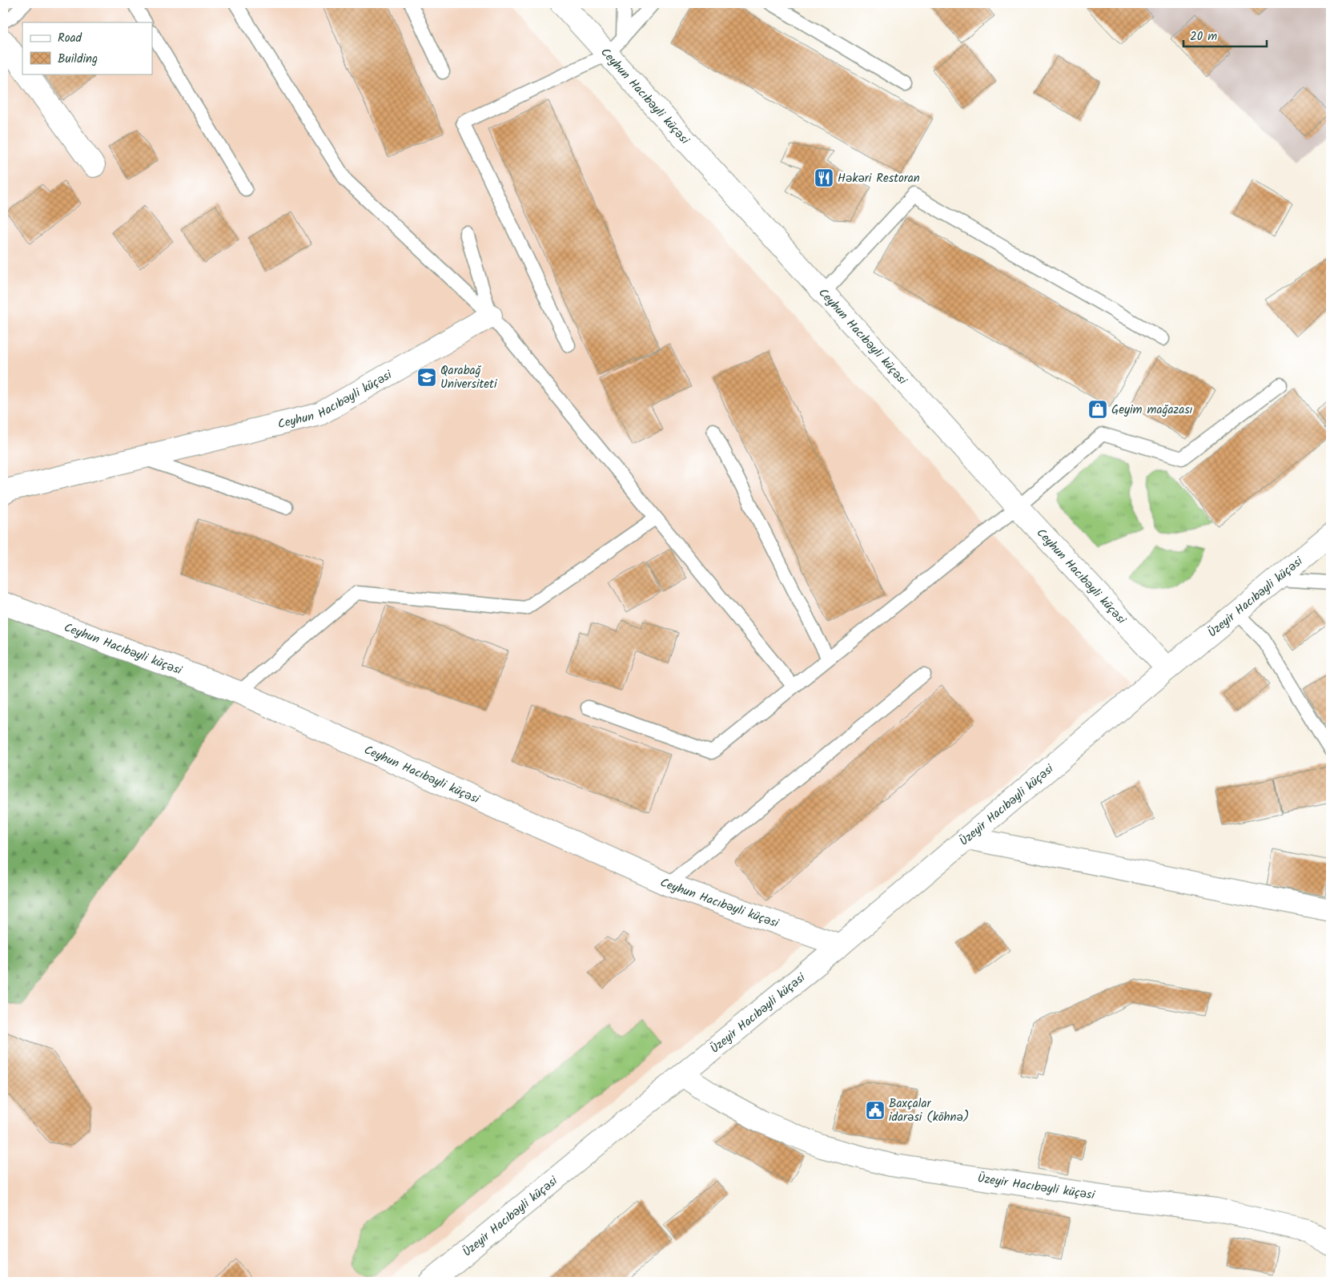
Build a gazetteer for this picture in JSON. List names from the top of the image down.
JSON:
{
  "streets": {
    "street": ["Ceyhun Hacıbəyli küçəsi", "Üzeyir Hacıbəyli küçəsi"]
  },
  "crossings": [
    ["Ceyhun Hacıbəyli küçəsi", "Üzeyir Hacıbəyli küçəsi"]
  ],
  "places": {
    "restaurant": ["Həkəri Restoran"],
    "school or university": ["Qarabağ Universiteti"],
    "shop": ["Geyim mağazası"],
    "public building": ["Baxçalar idarəsi (köhnə)"]
  },
  "legend": ["Road", "Building"],
  "scale_bar": "20 m"
}
